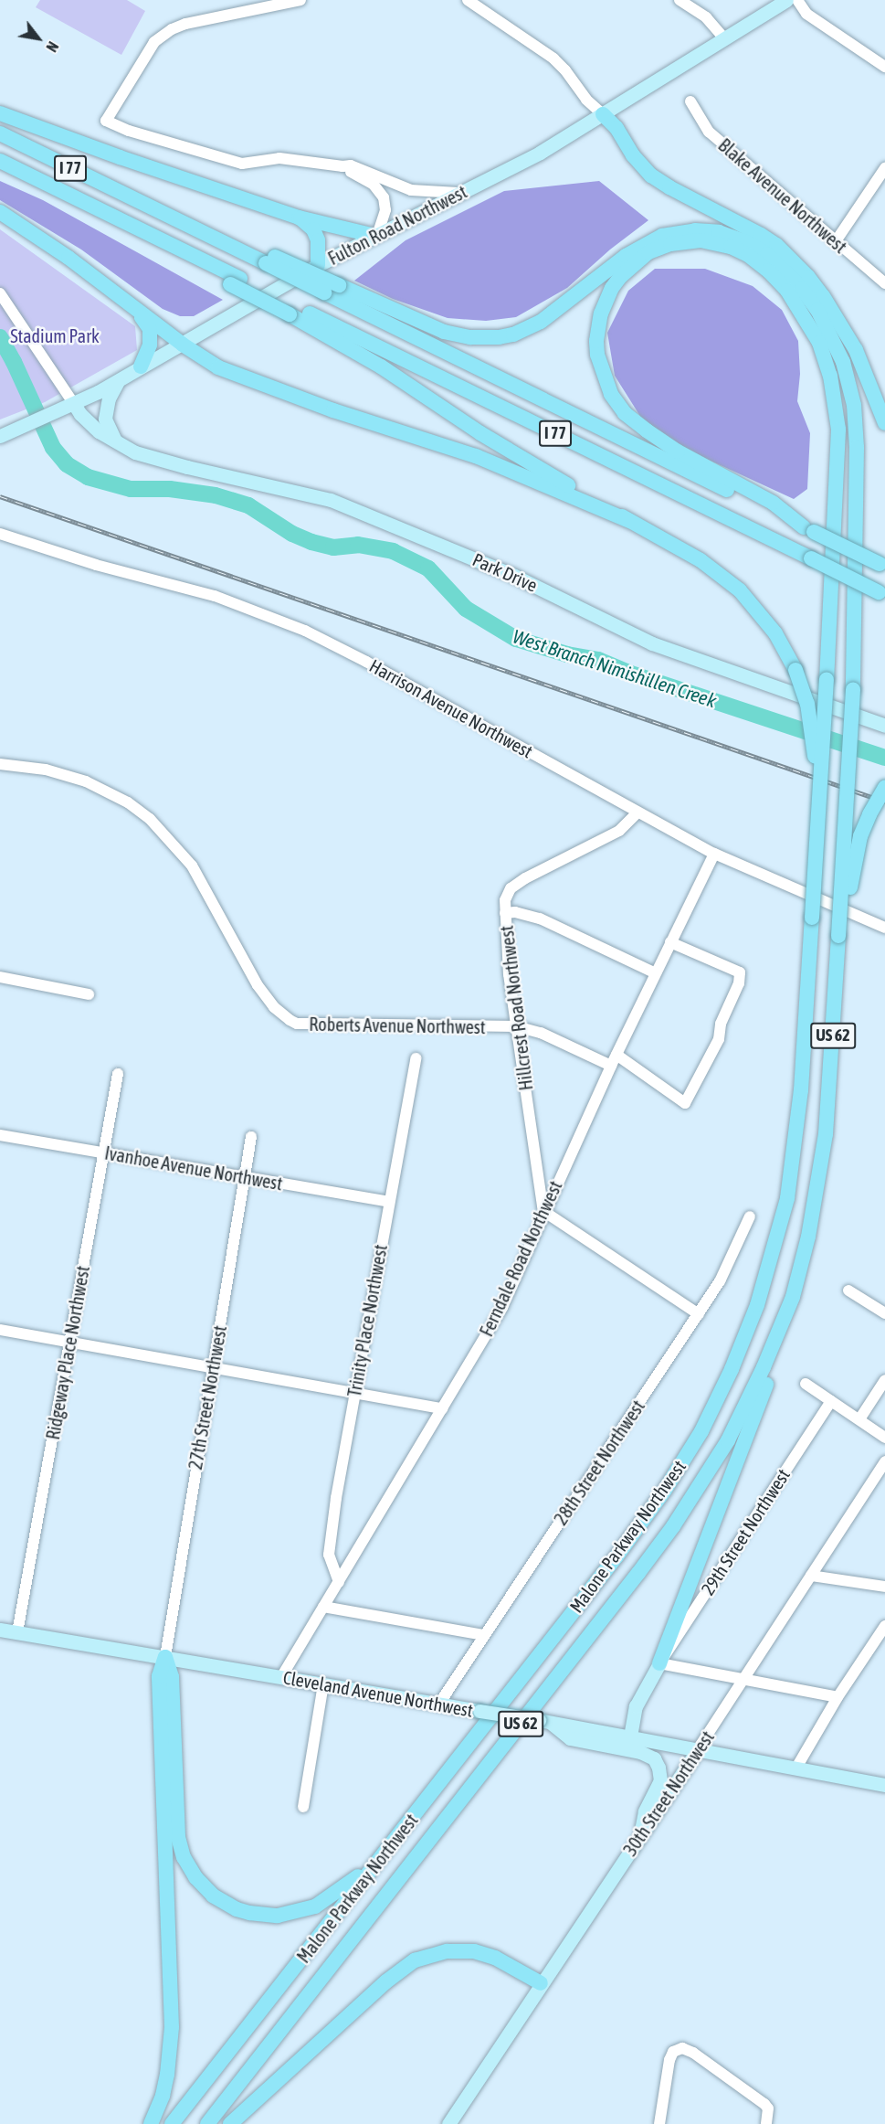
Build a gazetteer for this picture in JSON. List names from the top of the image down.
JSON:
{
  "streets": {
    "highway": ["I 77", "US 62", "Malone Parkway Northwest"],
    "main road": [
      "Fulton Road Northwest",
      "Park Drive",
      "Cleveland Avenue Northwest",
      "30th Street Northwest"
    ],
    "street": [
      "Blake Avenue Northwest",
      "Harrison Avenue Northwest",
      "Hillcrest Road Northwest",
      "Roberts Avenue Northwest",
      "Ivanhoe Avenue Northwest",
      "Ferndale Road Northwest",
      "Trinity Place Northwest",
      "Ridgeway Place Northwest",
      "27th Street Northwest",
      "28th Street Northwest",
      "29th Street Northwest"
    ]
  },
  "crossings": [
    ["Fulton Road Northwest", "Park Drive"],
    ["Harrison Avenue Northwest", "Hillcrest Road Northwest"],
    ["Harrison Avenue Northwest", "Ferndale Road Northwest"],
    ["Hillcrest Road Northwest", "Roberts Avenue Northwest"],
    ["Hillcrest Road Northwest", "Ferndale Road Northwest"],
    ["Roberts Avenue Northwest", "Ferndale Road Northwest"],
    ["Ivanhoe Avenue Northwest", "Trinity Place Northwest"],
    ["Ivanhoe Avenue Northwest", "Ridgeway Place Northwest"],
    ["Ivanhoe Avenue Northwest", "27th Street Northwest"],
    ["Ferndale Road Northwest", "Trinity Place Northwest"],
    ["Ferndale Road Northwest", "Cleveland Avenue Northwest"],
    ["Ridgeway Place Northwest", "Cleveland Avenue Northwest"],
    ["27th Street Northwest", "Cleveland Avenue Northwest"],
    ["28th Street Northwest", "Cleveland Avenue Northwest"],
    ["Cleveland Avenue Northwest", "30th Street Northwest"]
  ],
  "water": ["West Branch Nimishillen Creek"],
  "parks": ["Stadium Park"],
  "north": "bottom right"
}
